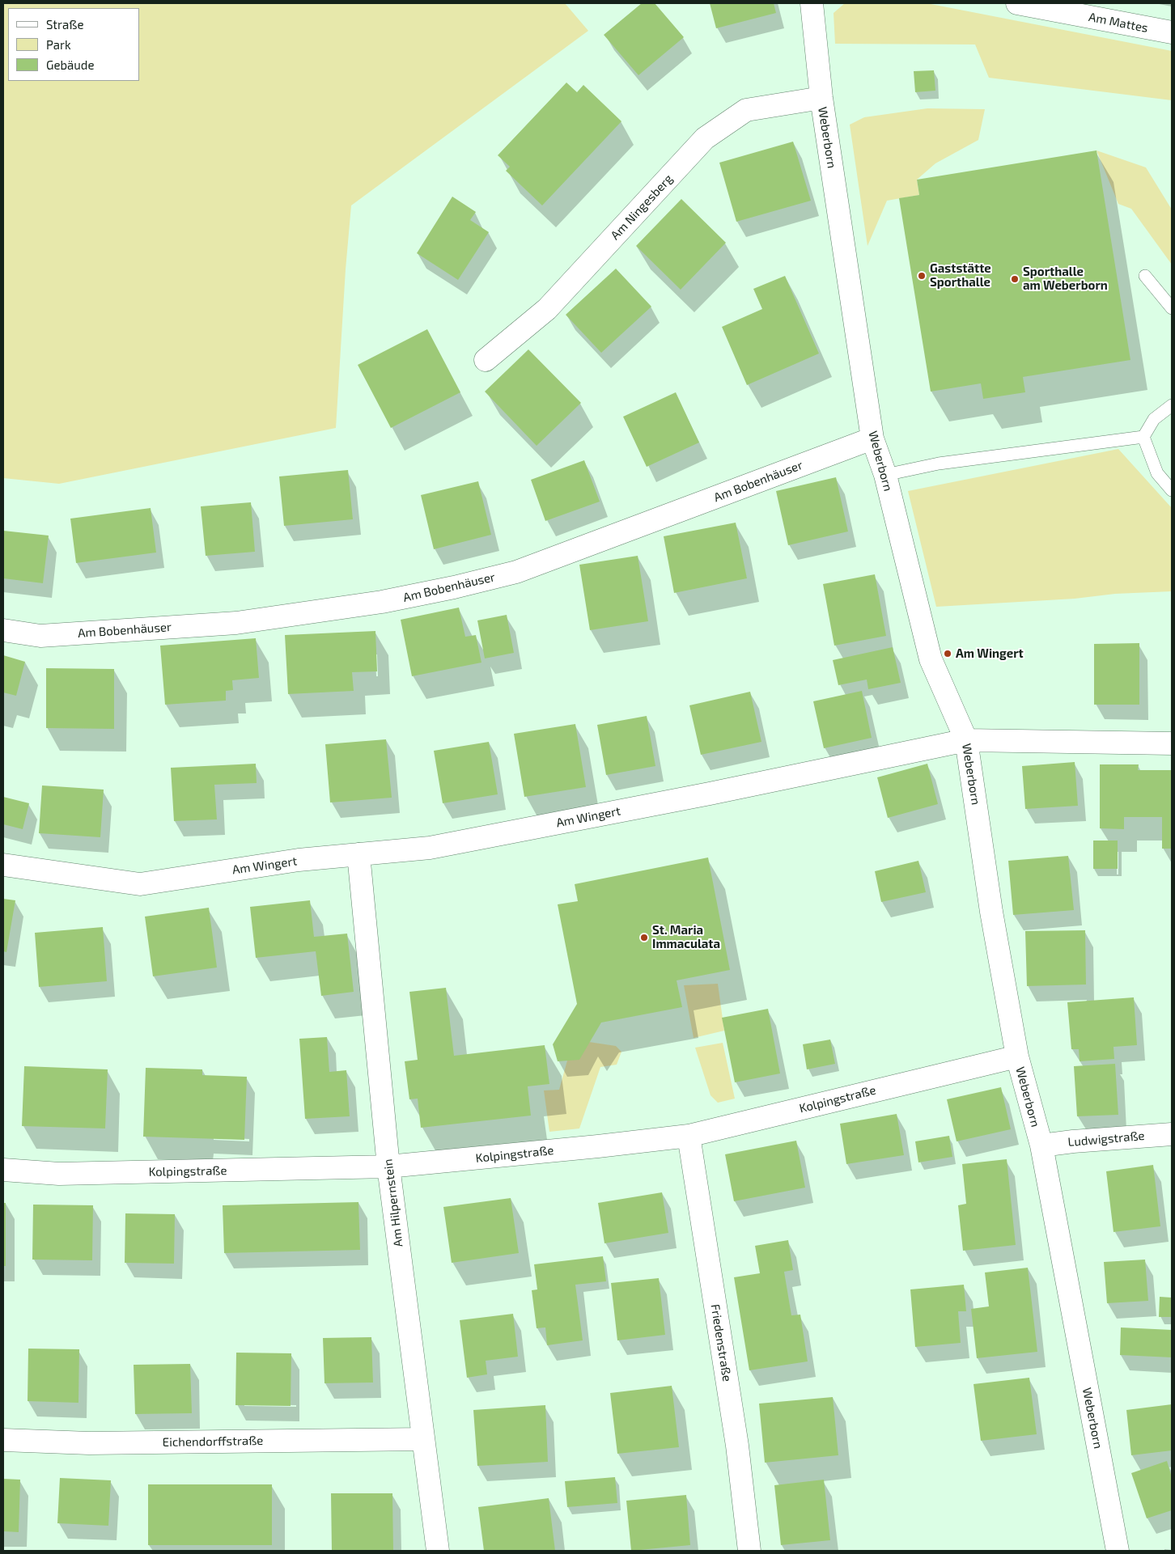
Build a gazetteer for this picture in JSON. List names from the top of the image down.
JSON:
{
  "streets": {
    "street": [
      "Am Mattes",
      "Weberborn",
      "Am Ningesberg",
      "Am Bobenhäuser",
      "Am Wingert",
      "Kolpingstraße",
      "Ludwigstraße",
      "Am Hilpernstein",
      "Friedenstraße",
      "Eichendorffstraße"
    ]
  },
  "crossings": [
    ["Weberborn", "Am Ningesberg"],
    ["Weberborn", "Am Bobenhäuser"],
    ["Weberborn", "Am Wingert"],
    ["Weberborn", "Kolpingstraße"],
    ["Weberborn", "Ludwigstraße"],
    ["Am Wingert", "Am Hilpernstein"],
    ["Kolpingstraße", "Am Hilpernstein"],
    ["Kolpingstraße", "Friedenstraße"],
    ["Am Hilpernstein", "Eichendorffstraße"]
  ],
  "places": [
    "Gaststätte Sporthalle",
    "Sporthalle am Weberborn",
    "Am Wingert",
    "St. Maria Immaculata"
  ],
  "legend": ["Straße", "Park", "Gebäude"]
}
